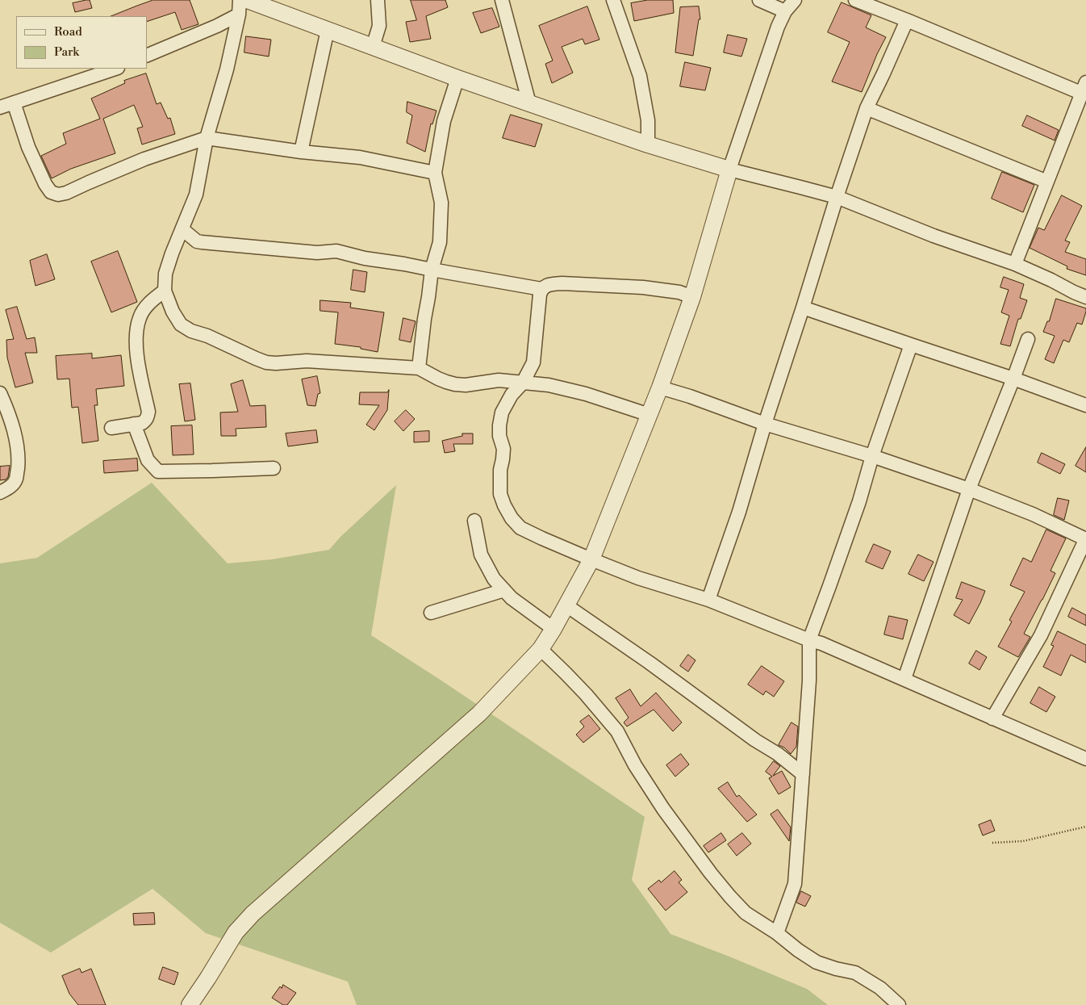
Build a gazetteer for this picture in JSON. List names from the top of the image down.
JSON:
{
  "legend": ["Road", "Park"]
}
